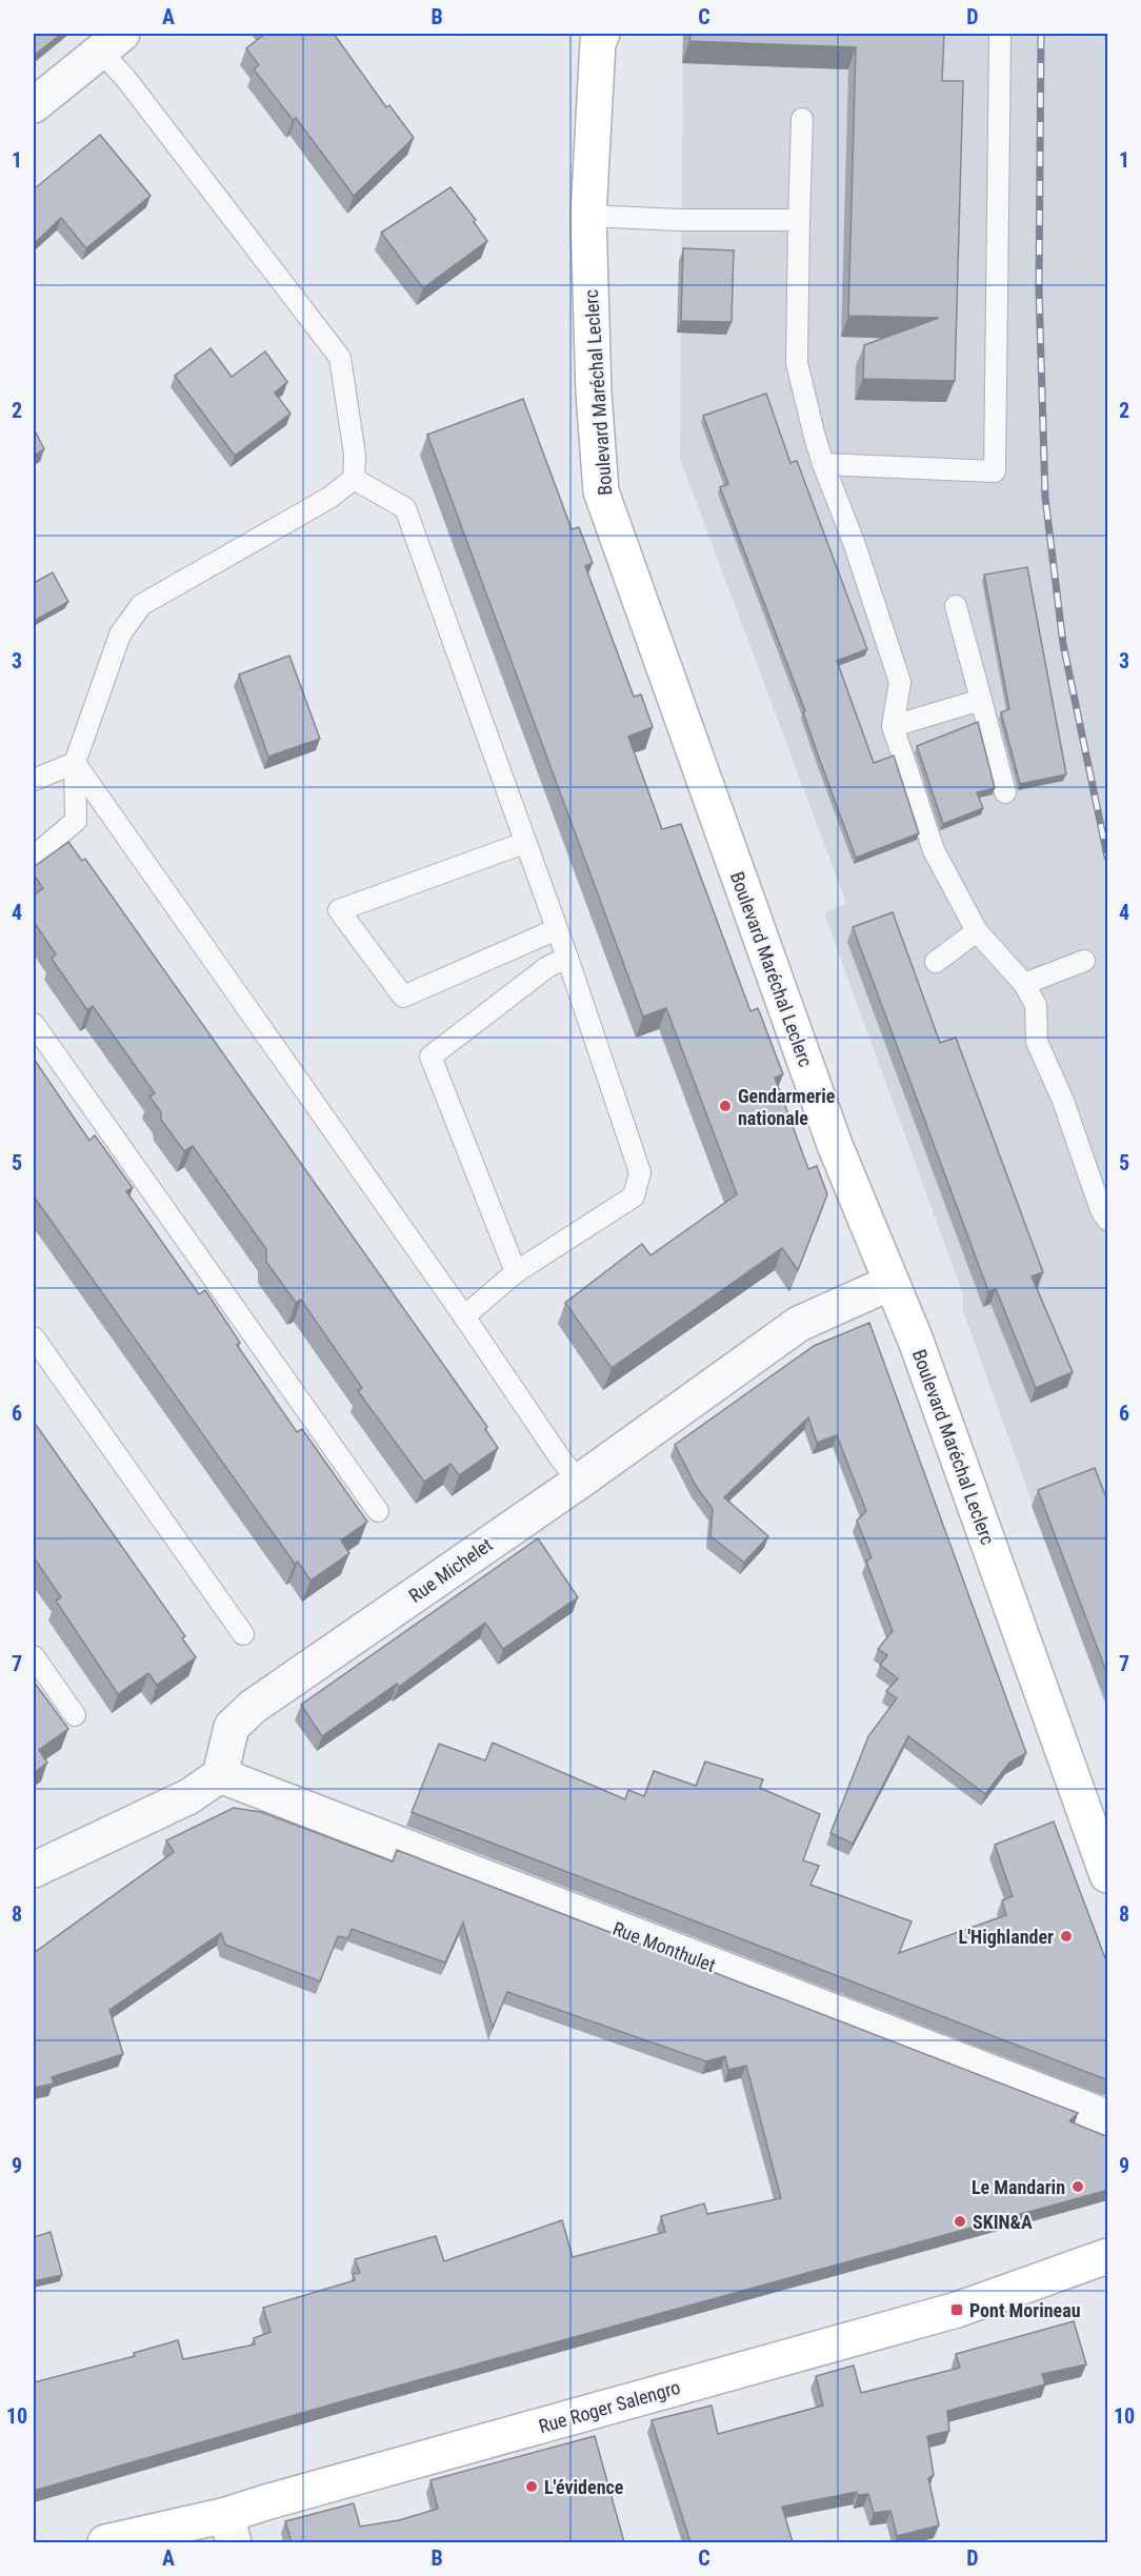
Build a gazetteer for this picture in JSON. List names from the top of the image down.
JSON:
{
  "streets": {
    "street": [
      "Boulevard Maréchal Leclerc",
      "Rue Michelet",
      "Rue Monthulet",
      "Rue Roger Salengro"
    ]
  },
  "crossings": [
    ["Boulevard Maréchal Leclerc", "Rue Michelet"],
    ["Rue Michelet", "Rue Monthulet"]
  ],
  "places": {
    "other": [
      "Gendarmerie nationale",
      "L'Highlander",
      "Le Mandarin",
      "SKIN&A",
      "L'évidence"
    ],
    "transit": ["Pont Morineau"]
  },
  "grid": {
    "columns": [
      "A",
      "B",
      "C",
      "D"
    ],
    "rows": [
      "1",
      "2",
      "3",
      "4",
      "5",
      "6",
      "7",
      "8",
      "9",
      "10"
    ]
  }
}
